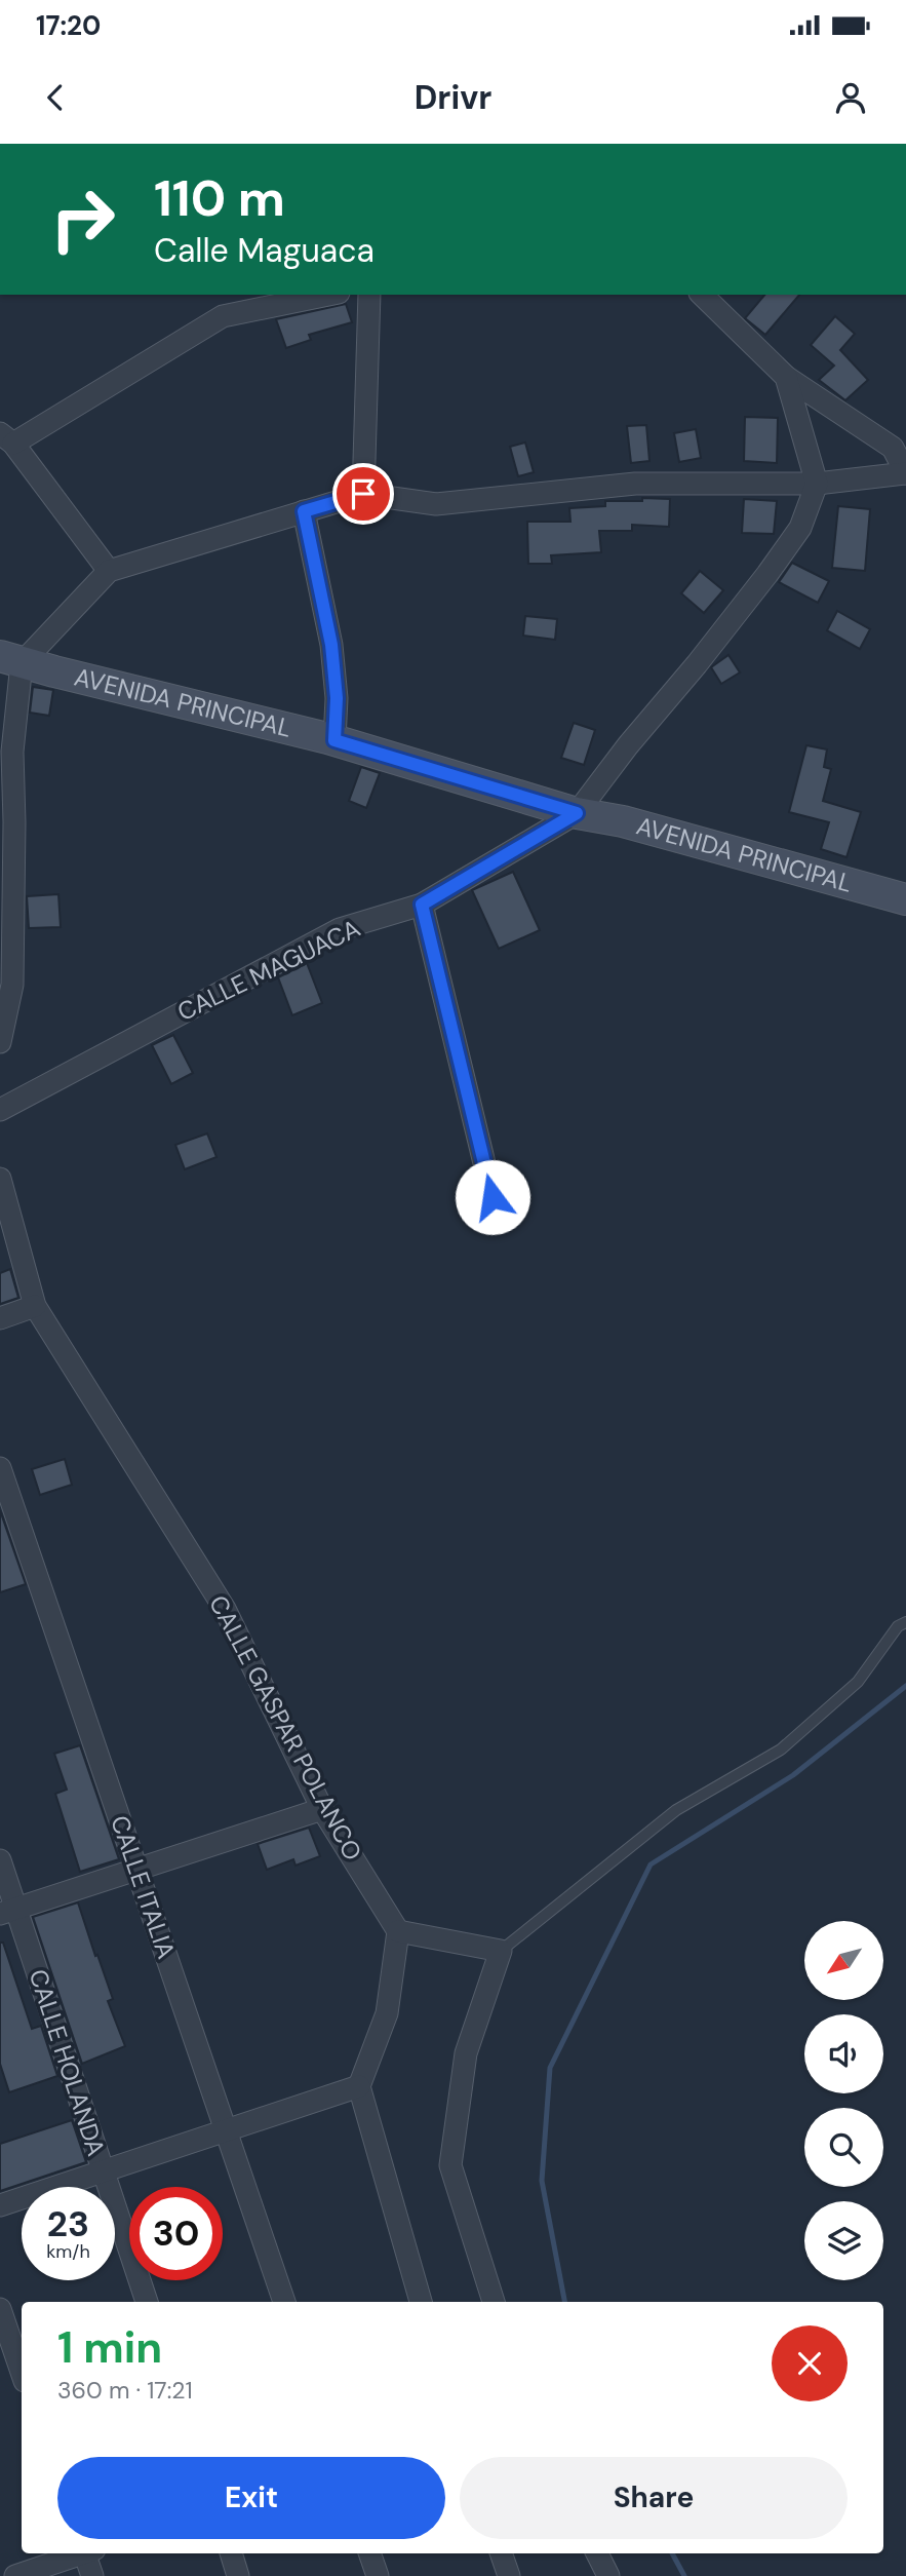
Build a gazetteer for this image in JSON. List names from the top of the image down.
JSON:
{
  "streets": {
    "main road": ["AVENIDA PRINCIPAL"],
    "street": [
      "CALLE MAGUACA",
      "CALLE GASPAR POLANCO",
      "CALLE ITALIA",
      "CALLE HOLANDA"
    ]
  },
  "crossings": [
    ["AVENIDA PRINCIPAL", "CALLE MAGUACA"]
  ],
  "north": "bottom left",
  "page": {
    "status": "17:20",
    "header": "Drivr",
    "turn": ["110 m", "Calle Maguaca"],
    "speed": "23 km/h",
    "limit": "30",
    "heading": ["1 min", "360 m · 17:21"],
    "buttons": ["Exit", "Share"]
  }
}
